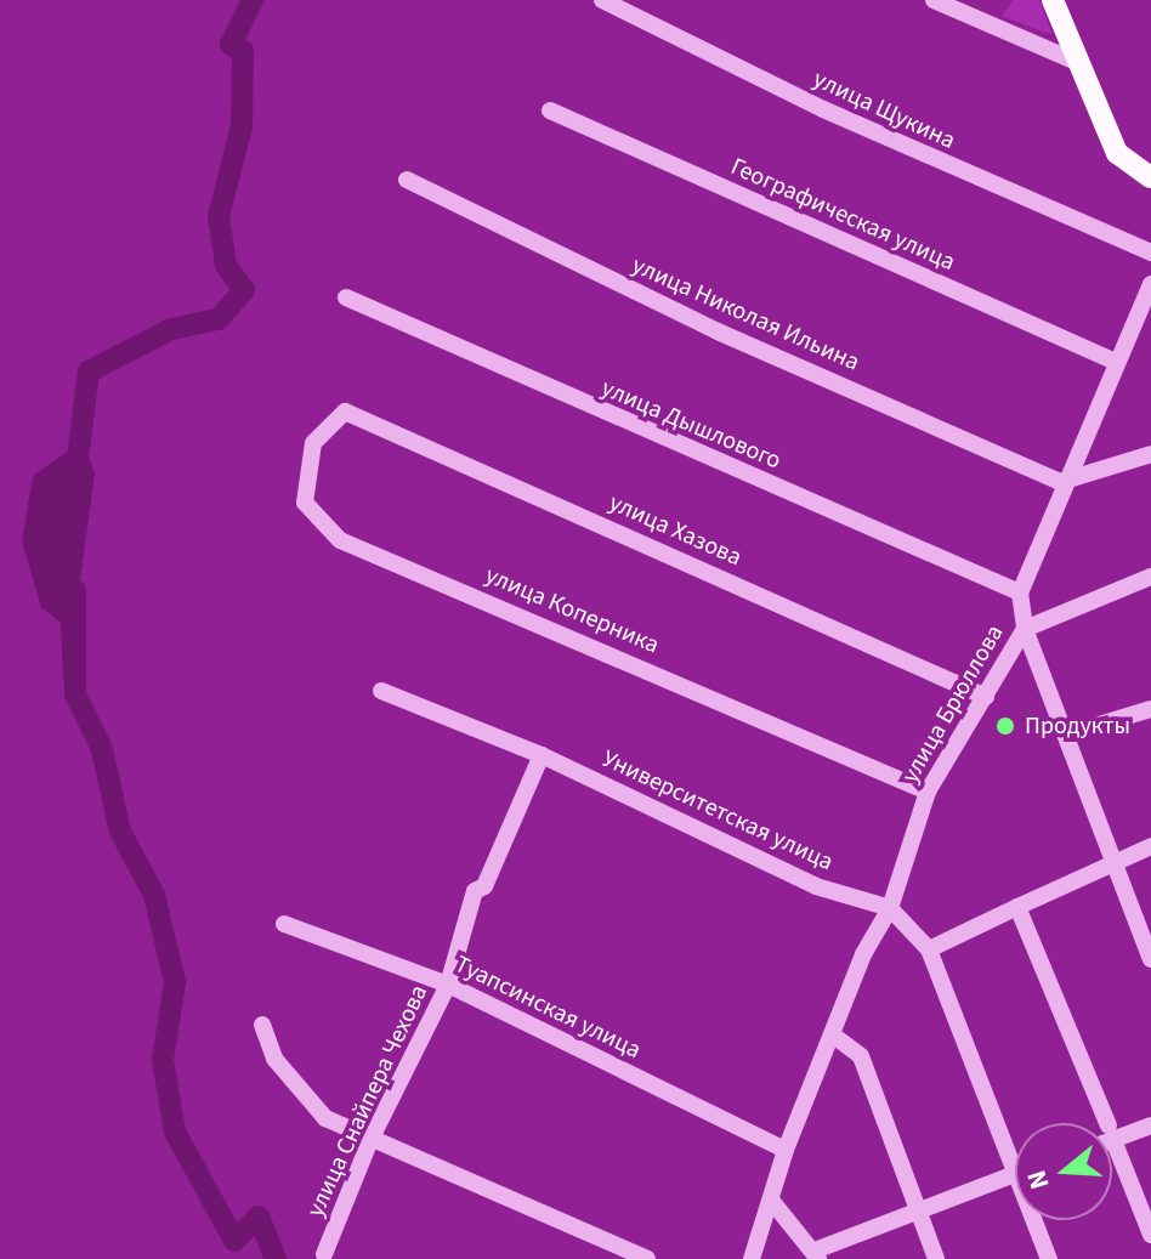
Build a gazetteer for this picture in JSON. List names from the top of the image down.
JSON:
{
  "streets": {
    "street": [
      "улица Щукина",
      "Географическая улица",
      "улица Николая Ильина",
      "улица Дышлового",
      "улица Хазова",
      "улица Коперника",
      "улица Брюллова",
      "Университетская улица",
      "Туапсинская улица",
      "улица Снайпера Чехова"
    ]
  },
  "crossings": [
    ["улица Дышлового", "улица Брюллова"],
    ["улица Хазова", "улица Коперника"],
    ["улица Хазова", "улица Брюллова"],
    ["улица Коперника", "улица Брюллова"],
    ["улица Брюллова", "Университетская улица"],
    ["улица Брюллова", "Туапсинская улица"],
    ["Университетская улица", "улица Снайпера Чехова"],
    ["Туапсинская улица", "улица Снайпера Чехова"]
  ],
  "places": ["Продукты"],
  "north": "left"
}
